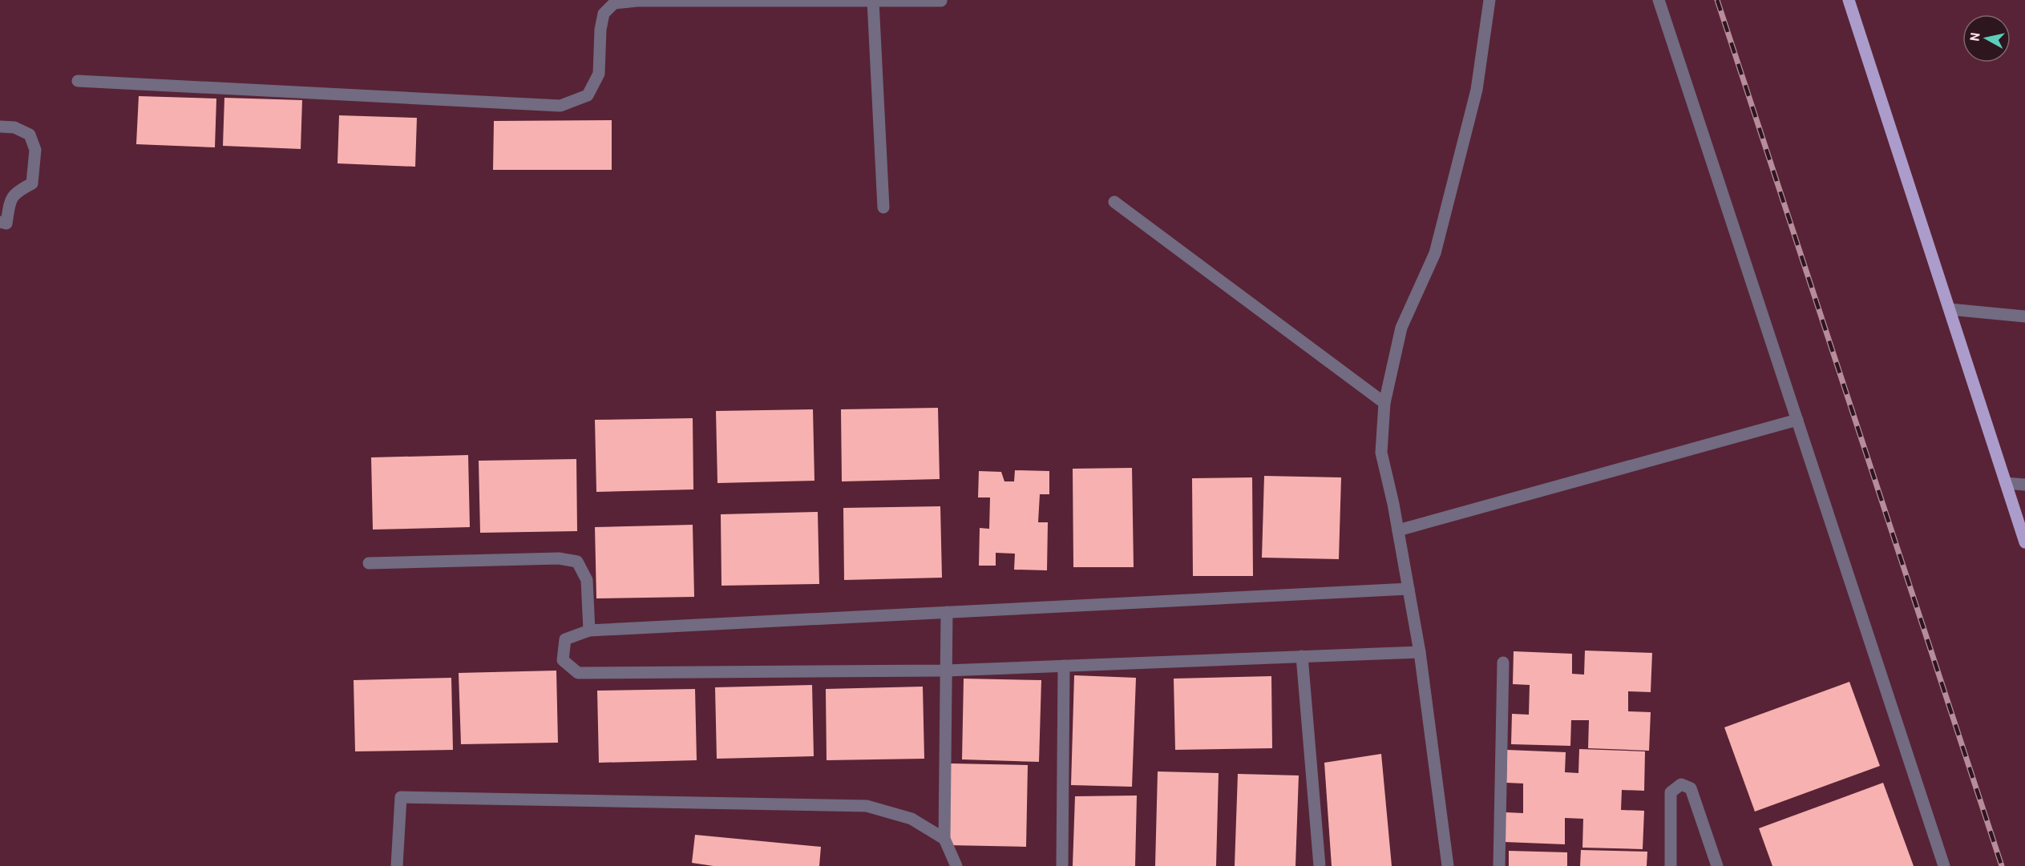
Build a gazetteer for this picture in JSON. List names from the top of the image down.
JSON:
{
  "north": "left"
}
